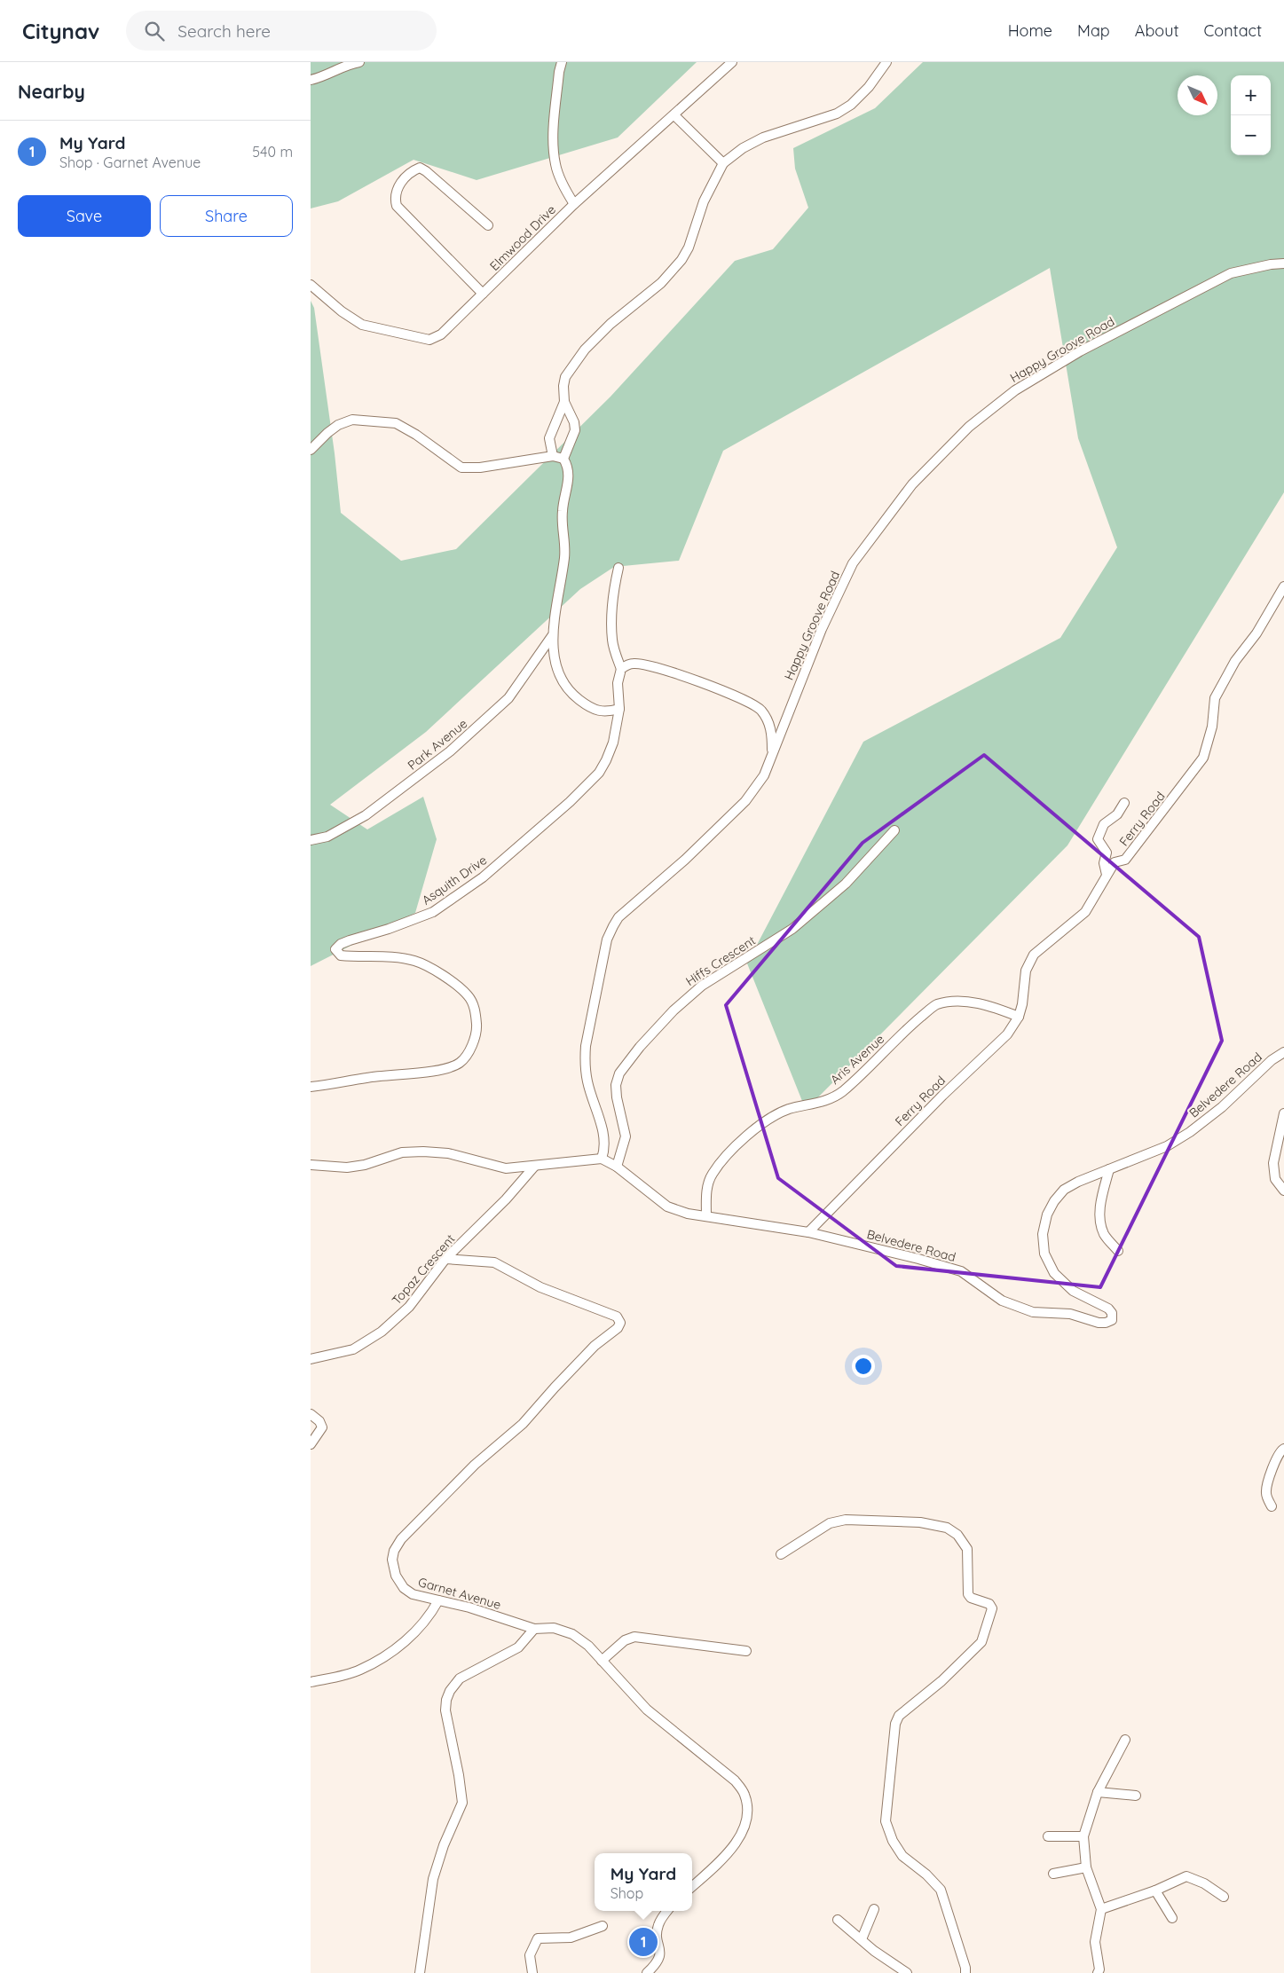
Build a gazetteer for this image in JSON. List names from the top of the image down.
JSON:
{
  "streets": {
    "street": [
      "Elmwood Drive",
      "Happy Groove Road",
      "Park Avenue",
      "Ferry Road",
      "Asquith Drive",
      "Hiffs Crescent",
      "Aris Avenue",
      "Belvedere Road",
      "Topaz Crescent",
      "Garnet Avenue"
    ]
  },
  "crossings": [
    ["Happy Groove Road", "Belvedere Road"],
    ["Ferry Road", "Aris Avenue"],
    ["Ferry Road", "Belvedere Road"],
    ["Hiffs Crescent", "Belvedere Road"],
    ["Aris Avenue", "Belvedere Road"],
    ["Topaz Crescent", "Garnet Avenue"]
  ],
  "north": "bottom right",
  "page": {
    "header": "Citynav",
    "search": "Search here",
    "nav": [
      "Home",
      "Map",
      "About",
      "Contact"
    ],
    "heading": "Nearby",
    "map_buttons": ["+", "−"],
    "list": [
      {
        "mark": "1",
        "name": "My Yard",
        "note": "Shop · Garnet Avenue",
        "value": "540 m"
      }
    ],
    "buttons": ["Save", "Share"],
    "popup": ["My Yard", "Shop"],
    "pins": "1"
  }
}
